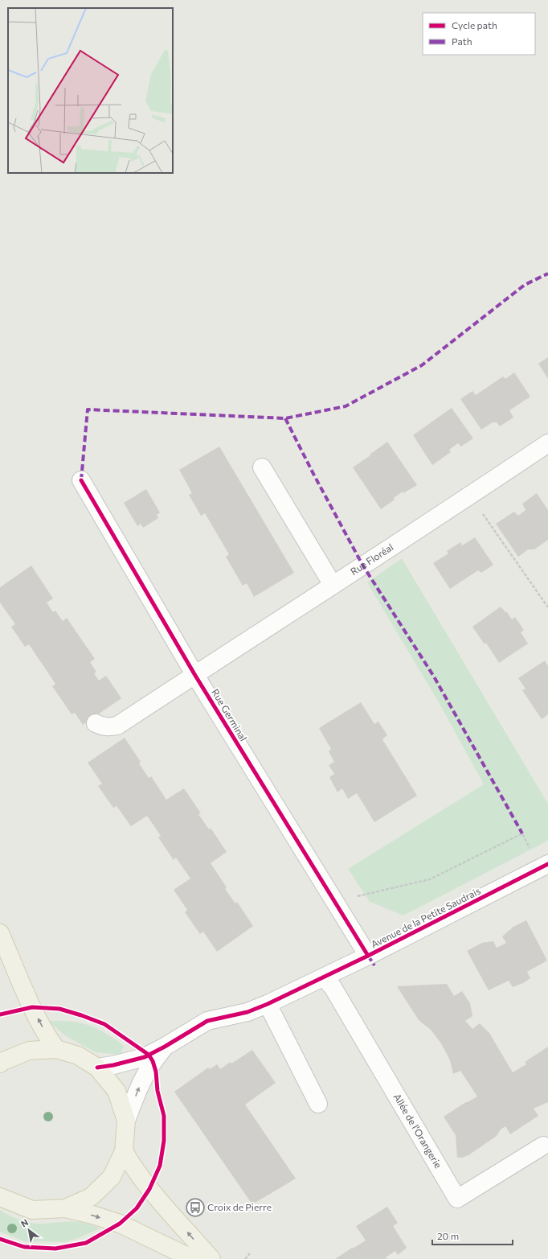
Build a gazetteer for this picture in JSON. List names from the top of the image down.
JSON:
{
  "streets": {
    "street": [
      "Rue Floréal",
      "Rue Germinal",
      "Avenue de la Petite Saudrais",
      "Allée de l'Orangerie"
    ]
  },
  "crossings": [
    ["Rue Floréal", "Rue Germinal"],
    ["Rue Germinal", "Avenue de la Petite Saudrais"],
    ["Avenue de la Petite Saudrais", "Allée de l'Orangerie"]
  ],
  "places": {
    "bus stop": ["Croix de Pierre"]
  },
  "legend": ["Cycle path", "Path"],
  "scale_bar": "20 m",
  "north": "top left"
}
